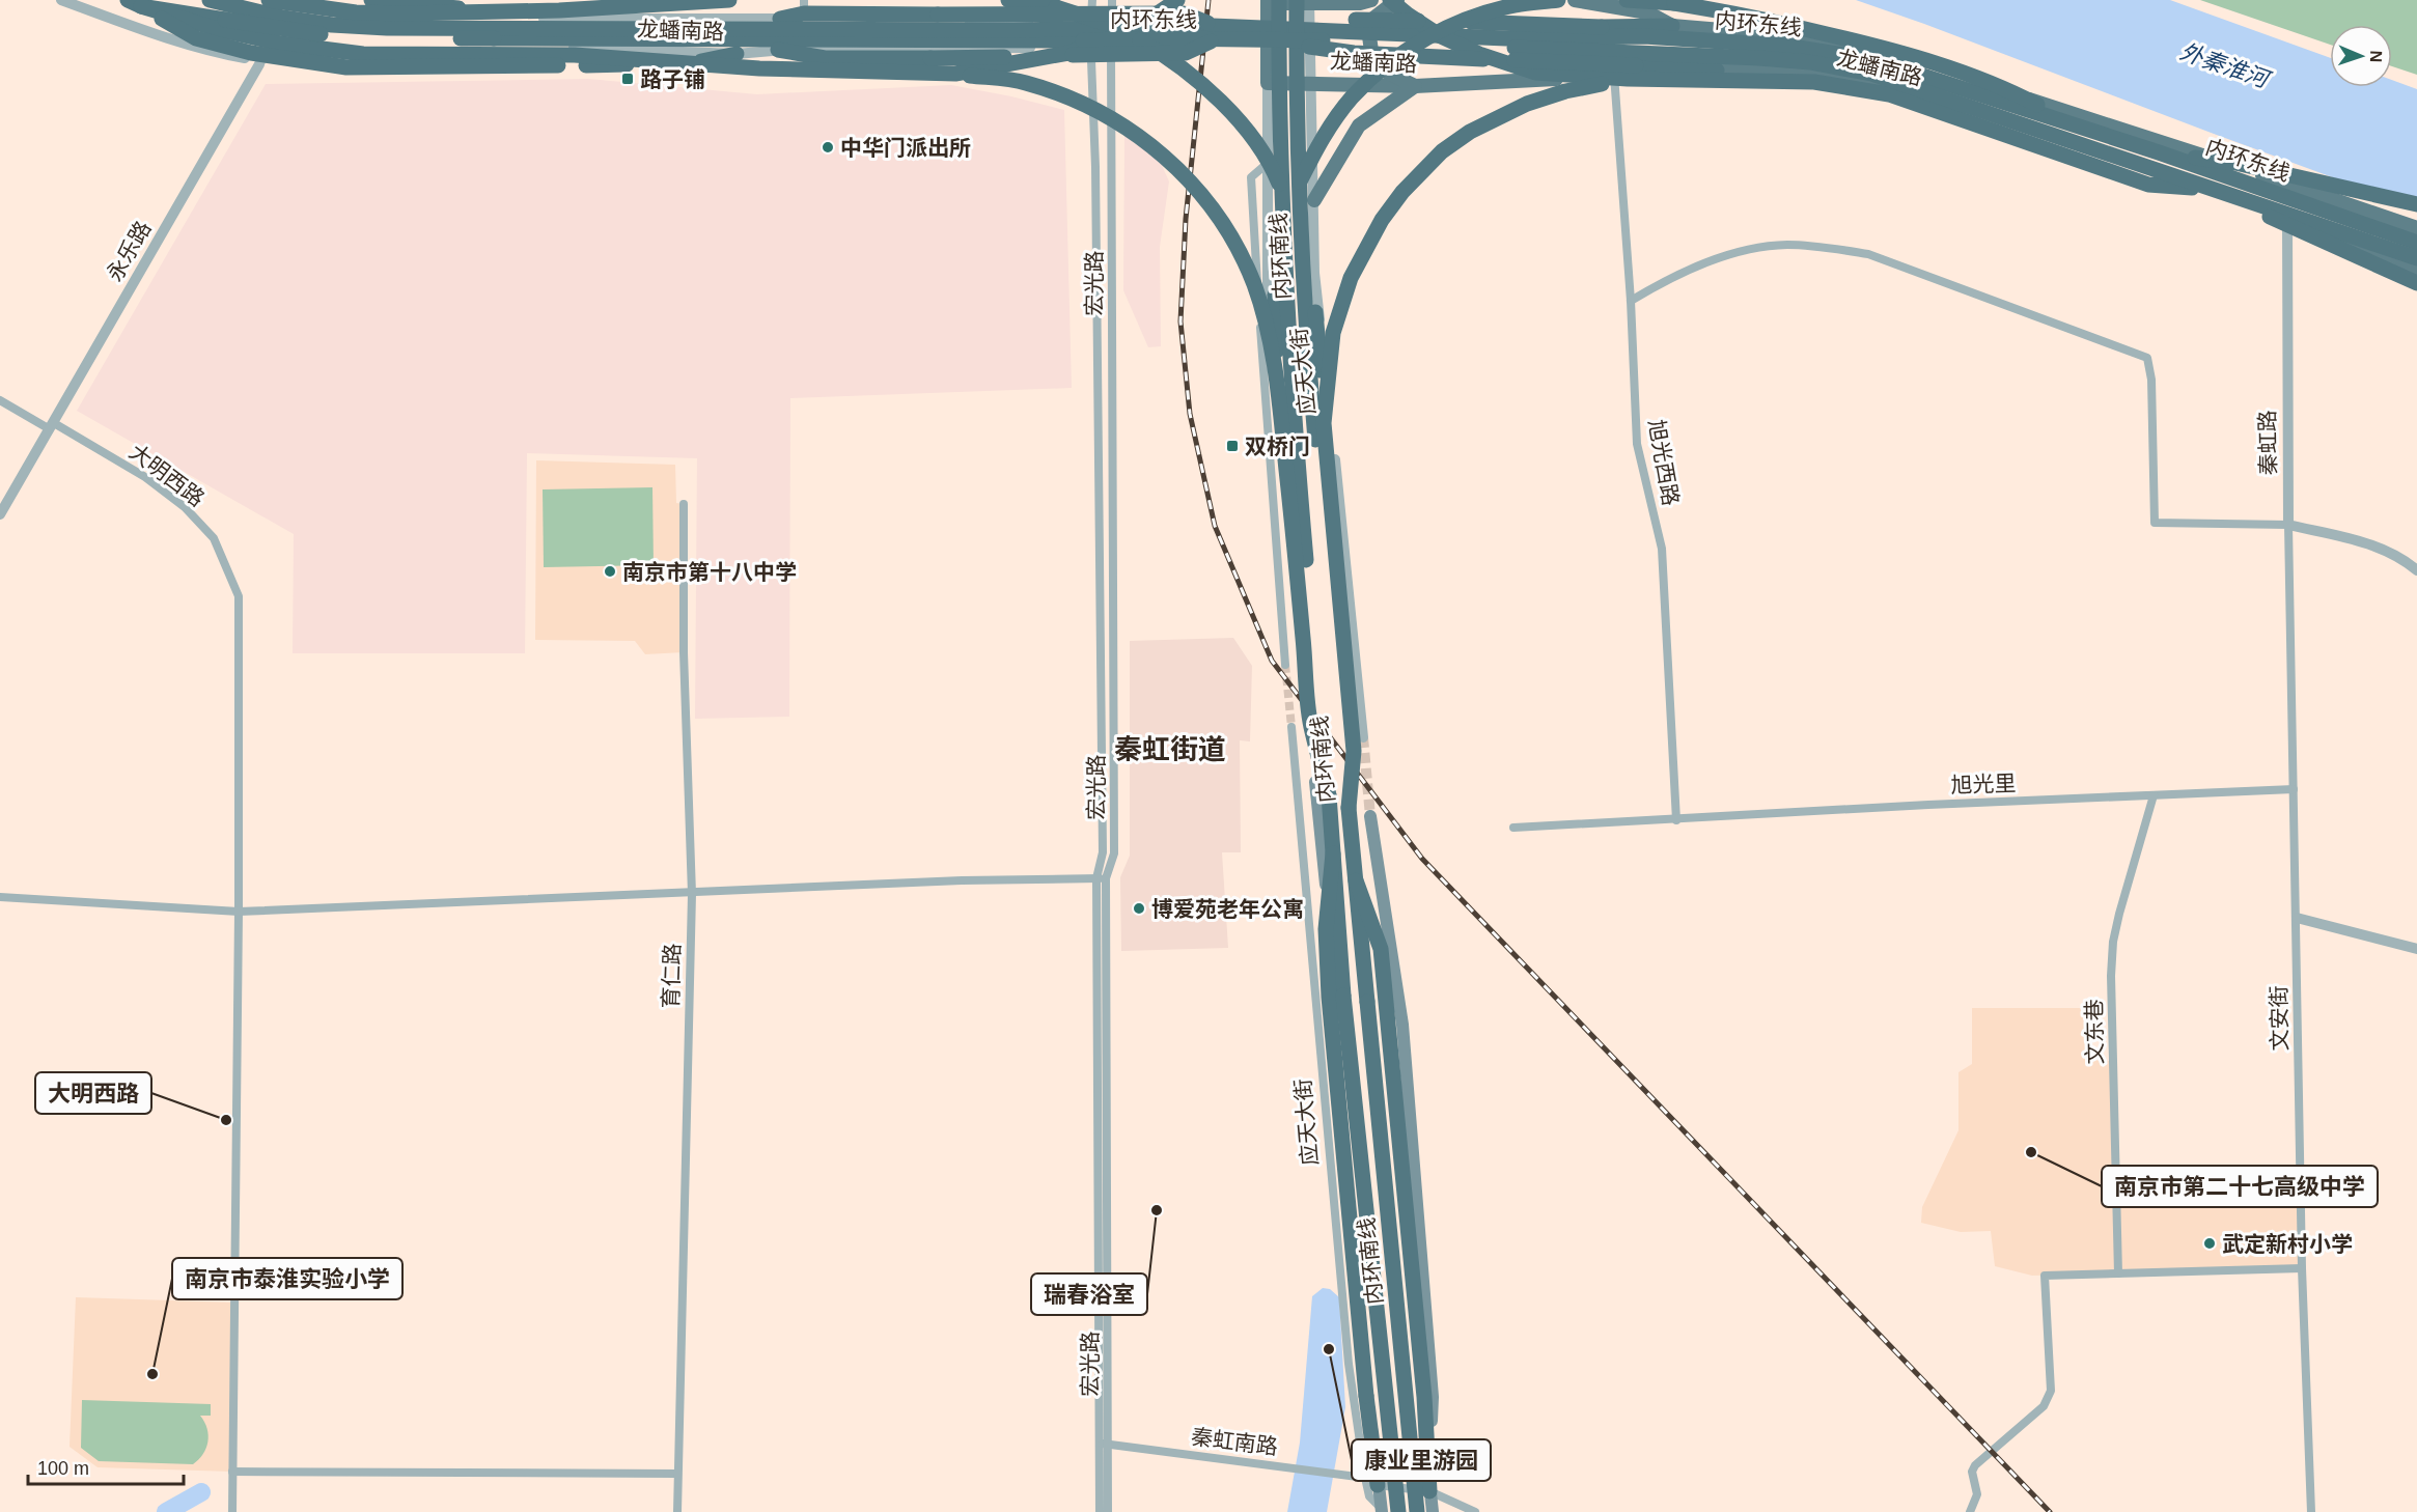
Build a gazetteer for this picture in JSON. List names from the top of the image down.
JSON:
{
  "streets": {
    "highway": ["内环东线", "内环南线"],
    "main road": ["龙蟠南路", "应天大街"],
    "street": [
      "永乐路",
      "宏光路",
      "秦虹路",
      "旭光西路",
      "大明西路",
      "旭光里",
      "育仁路",
      "文安街",
      "文东巷",
      "秦虹南路"
    ]
  },
  "crossings": [
    ["龙蟠南路", "永乐路"],
    ["龙蟠南路", "宏光路"],
    ["龙蟠南路", "应天大街"],
    ["龙蟠南路", "秦虹路"],
    ["龙蟠南路", "旭光西路"],
    ["永乐路", "大明西路"],
    ["内环南线", "应天大街"],
    ["宏光路", "秦虹南路"],
    ["应天大街", "秦虹南路"],
    ["秦虹路", "文安街"],
    ["旭光西路", "旭光里"],
    ["旭光里", "文安街"],
    ["旭光里", "文东巷"]
  ],
  "districts": ["秦虹街道"],
  "water": ["外秦淮河"],
  "places": {
    "transit": ["路子铺", "双桥门"],
    "other": [
      "中华门派出所",
      "南京市第十八中学",
      "博爱苑老年公寓",
      "大明西路",
      "南京市第二十七高级中学",
      "瑞春浴室",
      "武定新村小学",
      "康业里游园",
      "南京市泰淮实验小学"
    ]
  },
  "scale_bar": "100 m",
  "north": "right"
}
